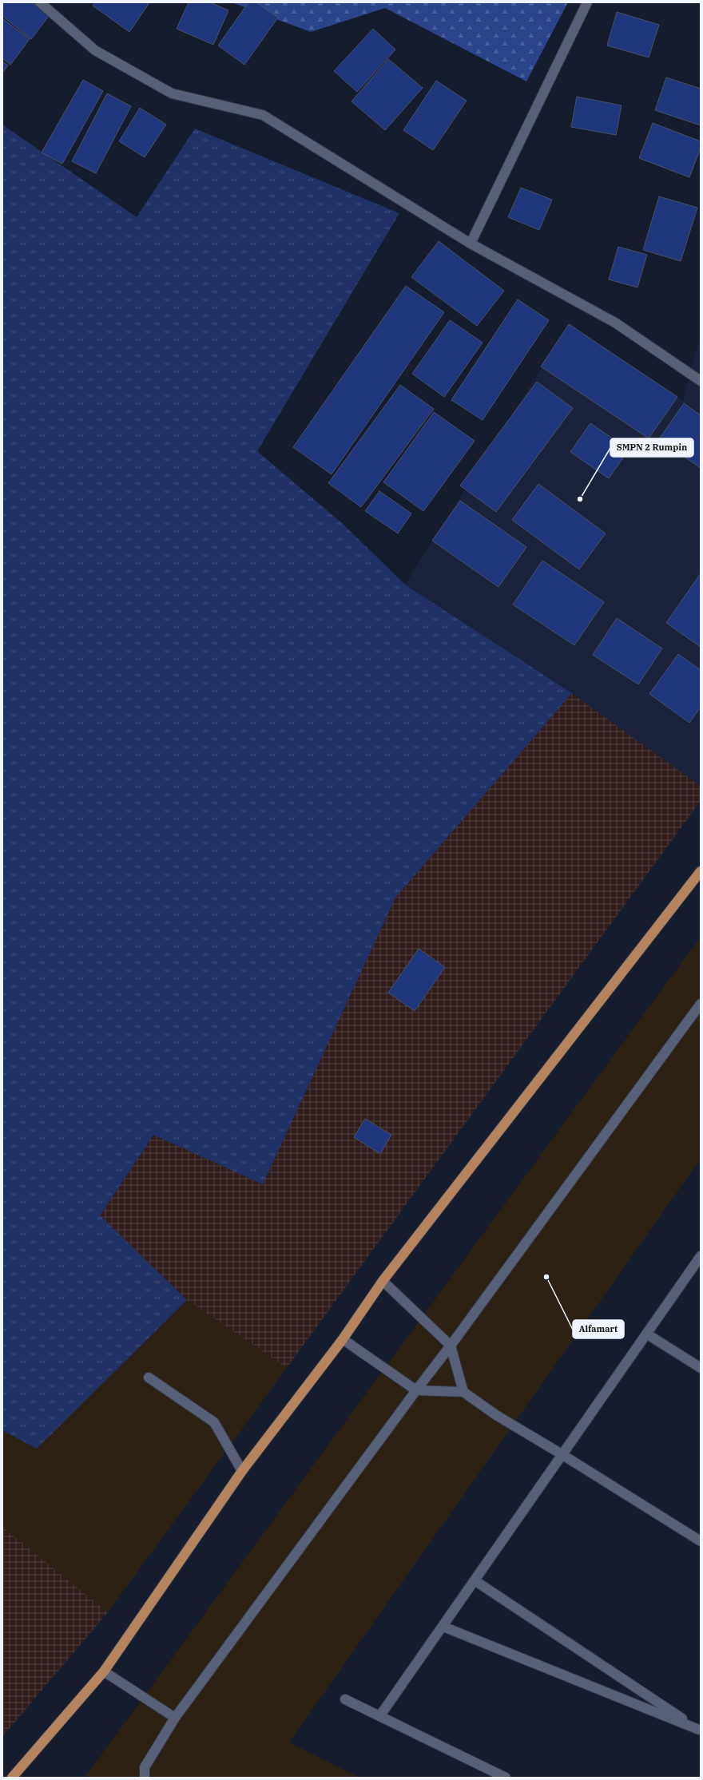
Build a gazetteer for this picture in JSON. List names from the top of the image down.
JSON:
{
  "places": ["SMPN 2 Rumpin", "Alfamart"]
}
